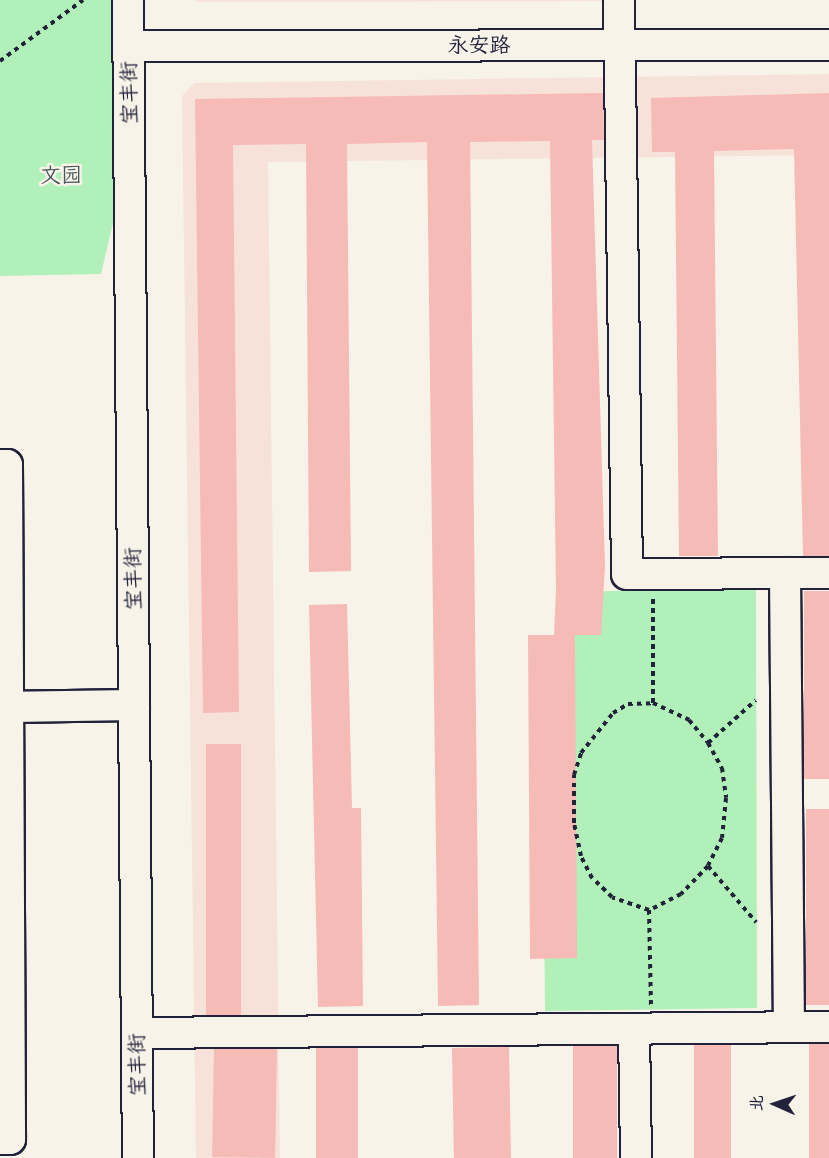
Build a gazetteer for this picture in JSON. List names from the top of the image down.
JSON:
{
  "streets": {
    "street": ["永安路", "宝丰街"]
  },
  "crossings": [
    ["永安路", "宝丰街"]
  ],
  "parks": ["文园"],
  "north": "left"
}
